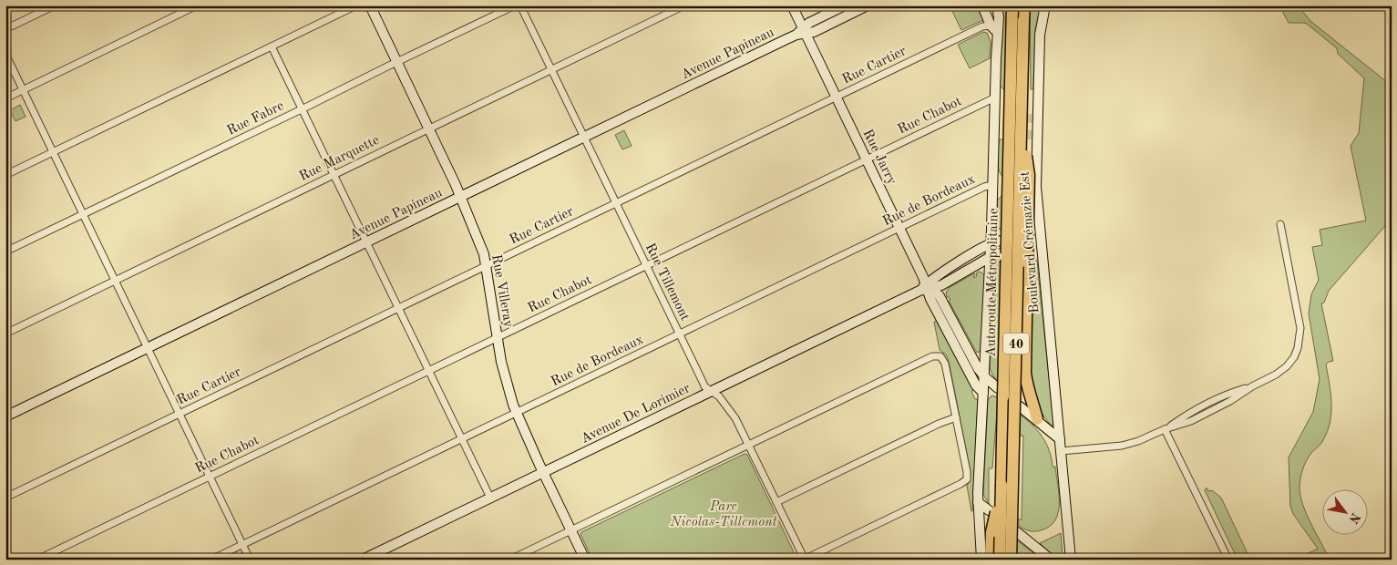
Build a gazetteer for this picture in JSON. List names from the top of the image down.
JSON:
{
  "streets": {
    "highway": ["Autoroute Métropolitaine", "40"],
    "main road": [
      "Avenue Papineau",
      "Rue Jarry",
      "Boulevard Crémazie Est",
      "Rue Villeray",
      "Avenue De Lorimier"
    ],
    "street": [
      "Rue Cartier",
      "Rue Chabot",
      "Rue Fabre",
      "Rue Marquette",
      "Rue de Bordeaux",
      "Rue Tillemont"
    ]
  },
  "crossings": [
    ["Avenue Papineau", "Rue Jarry"],
    ["Avenue Papineau", "Rue Tillemont"],
    ["Avenue Papineau", "Rue Villeray"],
    ["Rue Cartier", "Rue Jarry"],
    ["Rue Cartier", "Rue Tillemont"],
    ["Rue Cartier", "Rue Villeray"],
    ["Rue Chabot", "Rue Jarry"],
    ["Rue Chabot", "Rue Tillemont"],
    ["Rue Chabot", "Rue Villeray"],
    ["Rue Fabre", "Rue Villeray"],
    ["Rue Jarry", "Rue de Bordeaux"],
    ["Rue Jarry", "Avenue De Lorimier"],
    ["Rue Marquette", "Rue Tillemont"],
    ["Rue Marquette", "Rue Villeray"],
    ["Rue de Bordeaux", "Rue Tillemont"],
    ["Rue de Bordeaux", "Rue Villeray"],
    ["Rue Tillemont", "Avenue De Lorimier"],
    ["Rue Villeray", "Avenue De Lorimier"]
  ],
  "parks": ["Parc Nicolas-Tillemont"],
  "north": "bottom right"
}
